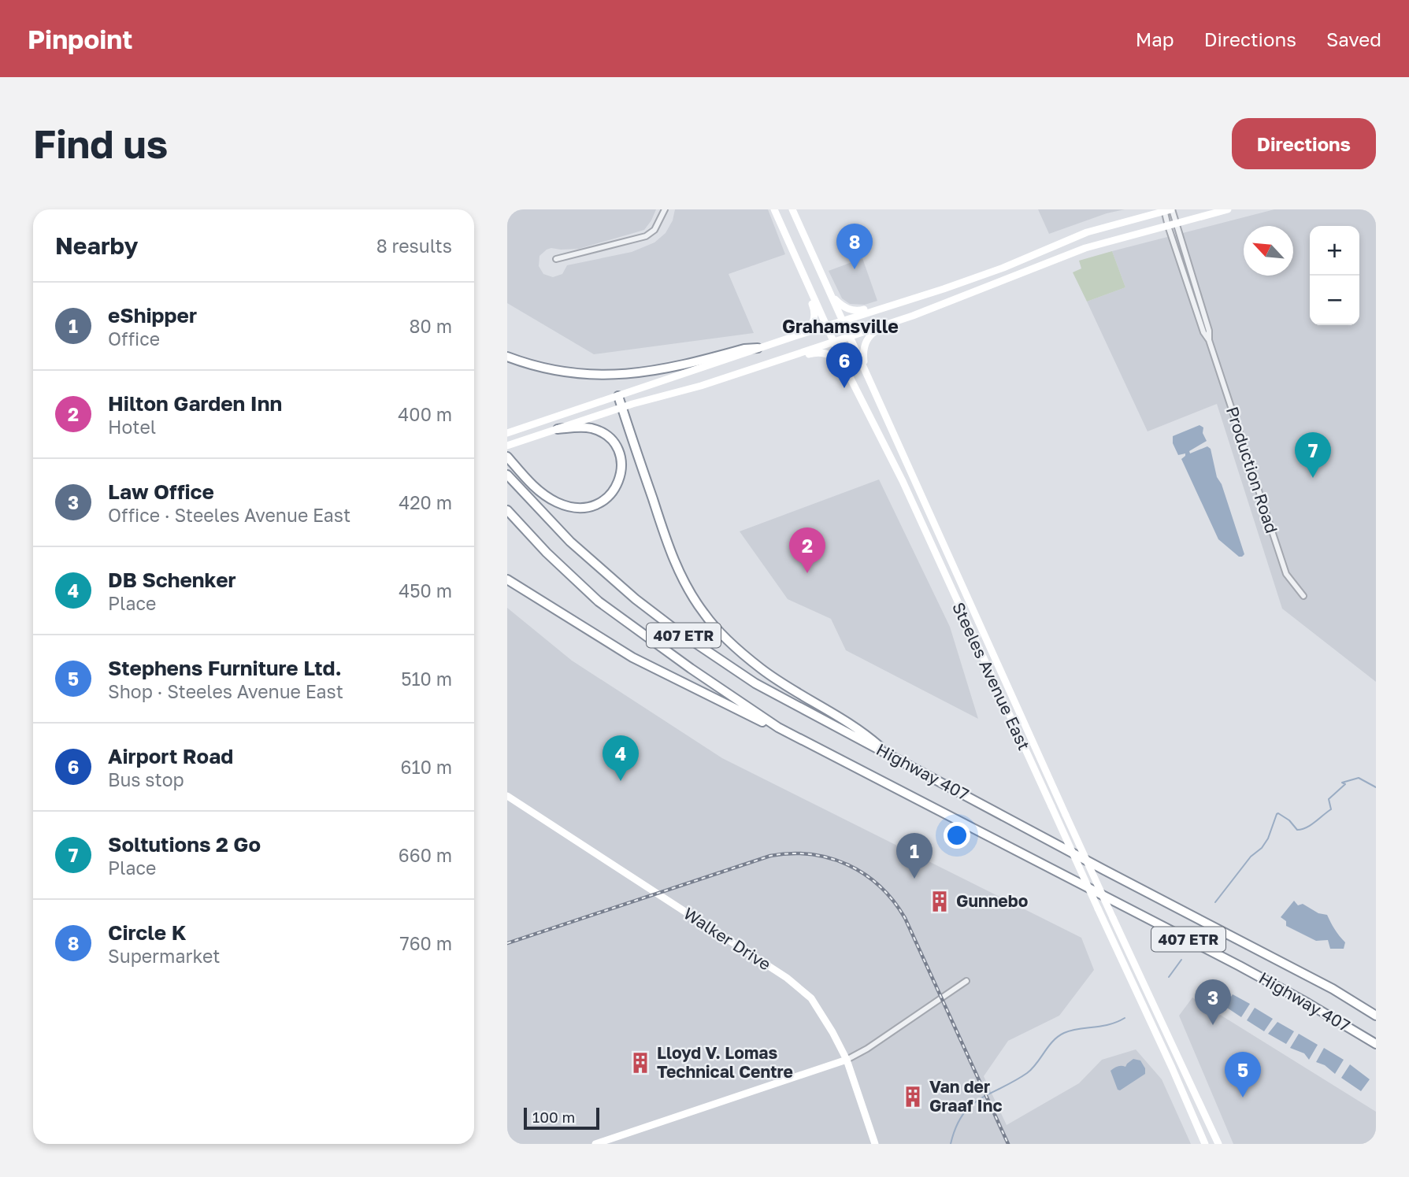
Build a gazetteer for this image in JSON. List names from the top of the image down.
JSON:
{
  "streets": {
    "highway": ["407 ETR", "Highway 407"],
    "main road": ["Steeles Avenue East", "Walker Drive"],
    "street": ["Production Road"]
  },
  "districts": ["Grahamsville"],
  "places": {
    "building": ["Gunnebo", "Lloyd V. Lomas Technical Centre", "Van der Graaf Inc"]
  },
  "scale_bar": "100 m",
  "north": "top left",
  "page": {
    "header": "Pinpoint",
    "nav": ["Map", "Directions", "Saved"],
    "buttons": "Directions",
    "title": "Find us",
    "heading": ["Nearby", "8 results"],
    "pins": [
      "8",
      "6",
      "7",
      "2",
      "4",
      "1",
      "3",
      "5"
    ],
    "map_buttons": ["+", "−"],
    "list": [
      {
        "mark": "1",
        "name": "eShipper",
        "note": "Office",
        "value": "80 m"
      },
      {
        "mark": "2",
        "name": "Hilton Garden Inn",
        "note": "Hotel",
        "value": "400 m"
      },
      {
        "mark": "3",
        "name": "Law Office",
        "note": "Office · Steeles Avenue East",
        "value": "420 m"
      },
      {
        "mark": "4",
        "name": "DB Schenker",
        "note": "Place",
        "value": "450 m"
      },
      {
        "mark": "5",
        "name": "Stephens Furniture Ltd.",
        "note": "Shop · Steeles Avenue East",
        "value": "510 m"
      },
      {
        "mark": "6",
        "name": "Airport Road",
        "note": "Bus stop",
        "value": "610 m"
      },
      {
        "mark": "7",
        "name": "Soltutions 2 Go",
        "note": "Place",
        "value": "660 m"
      },
      {
        "mark": "8",
        "name": "Circle K",
        "note": "Supermarket",
        "value": "760 m"
      }
    ],
    "scale": "100 m"
  }
}
